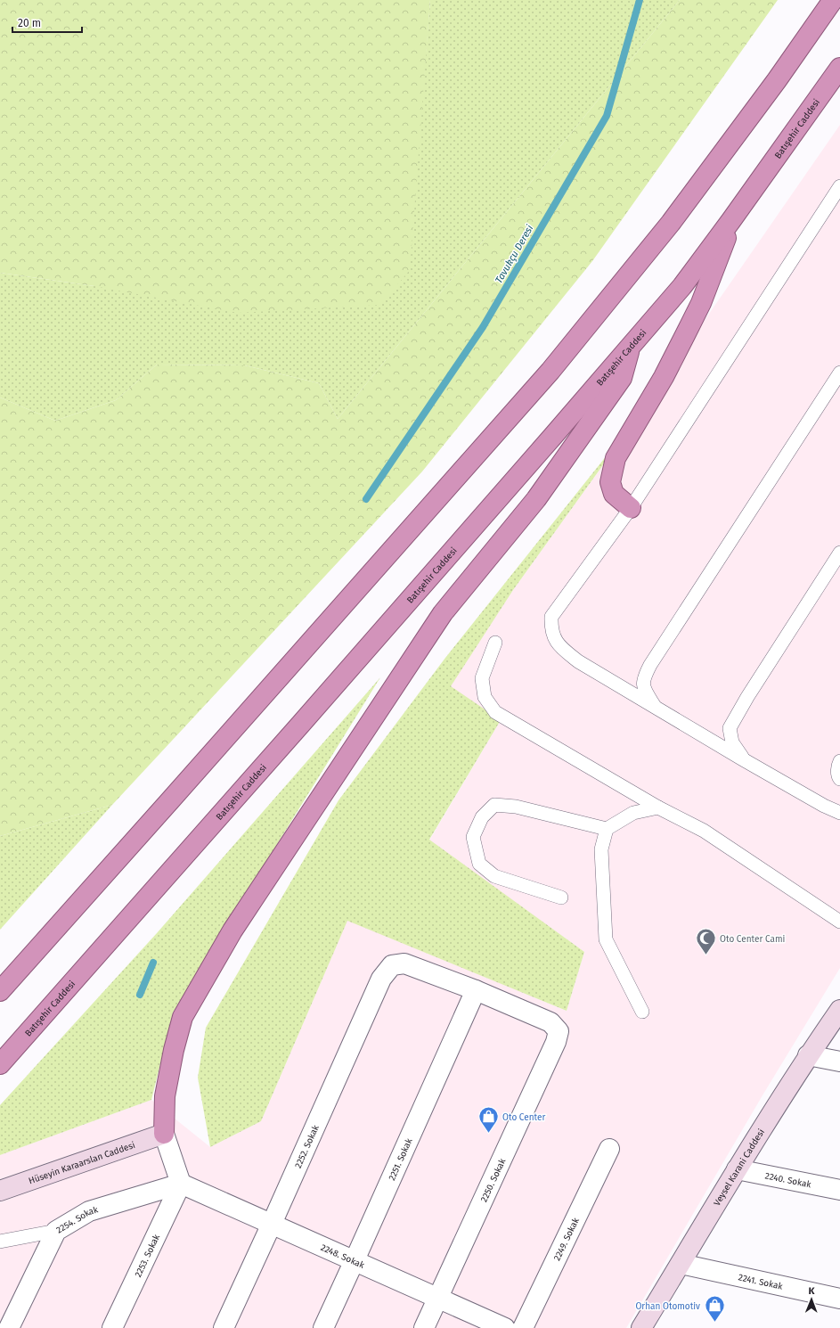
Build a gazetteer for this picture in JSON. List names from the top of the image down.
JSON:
{
  "streets": {
    "highway": ["Batışehir Caddesi"],
    "main road": ["Hüseyin Karaarslan Caddesi", "Veysel Karani Caddesi"],
    "street": [
      "2252. Sokak",
      "2251. Sokak",
      "2240. Sokak",
      "2250. Sokak",
      "2254. Sokak",
      "2249. Sokak",
      "2253. Sokak",
      "2248. Sokak",
      "2241. Sokak"
    ]
  },
  "crossings": [
    ["2252. Sokak", "2251. Sokak"],
    ["2252. Sokak", "2250. Sokak"],
    ["2252. Sokak", "2248. Sokak"],
    ["2251. Sokak", "2250. Sokak"],
    ["2251. Sokak", "2248. Sokak"],
    ["Veysel Karani Caddesi", "2240. Sokak"],
    ["Veysel Karani Caddesi", "2241. Sokak"],
    ["2250. Sokak", "2248. Sokak"],
    ["2254. Sokak", "2253. Sokak"],
    ["2254. Sokak", "2248. Sokak"],
    ["2253. Sokak", "2248. Sokak"]
  ],
  "water": ["Tavukçu Deresi"],
  "places": {
    "mosque": ["Oto Center Cami"],
    "shop": ["Oto Center", "Orhan Otomotiv"]
  },
  "scale_bar": "20 m",
  "north": "top"
}
